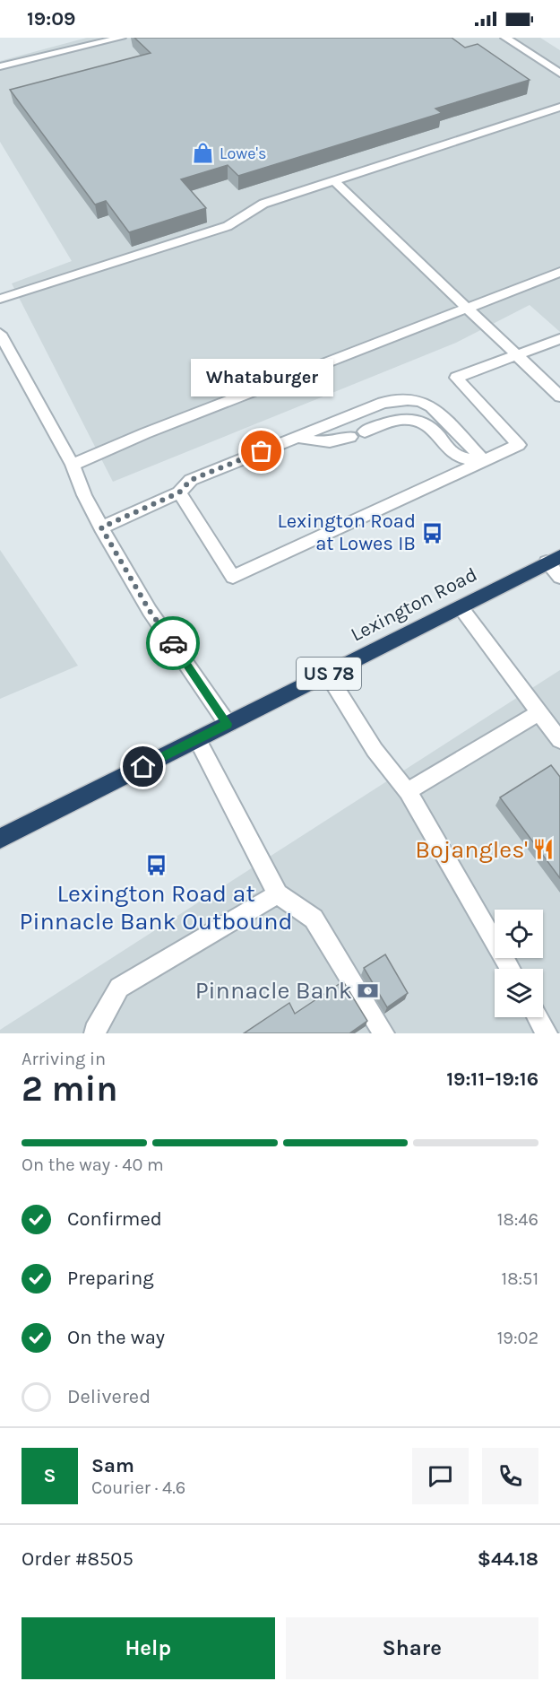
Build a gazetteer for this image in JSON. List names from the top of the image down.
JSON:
{
  "streets": {
    "highway": ["Lexington Road", "US 78"]
  },
  "places": {
    "shop": ["Lowe's"],
    "other": ["Whataburger"],
    "bus stop": ["Lexington Road at Lowes IB", "Lexington Road at Pinnacle Bank Outbound"],
    "restaurant": ["Bojangles'"],
    "bank": ["Pinnacle Bank"]
  },
  "page": {
    "status": "19:09",
    "bubble": "Whataburger",
    "heading": ["2 min", "Arriving in", "19:11–19:16"],
    "panel": [
      "Sam",
      "Courier · 4.6",
      "Order #8505",
      "$44.18"
    ],
    "bar": "On the way · 40 m",
    "list": [
      ["Confirmed", "18:46"],
      ["Preparing", "18:51"],
      ["On the way", "19:02"],
      "Delivered"
    ],
    "round": "S",
    "buttons": ["Help", "Share"]
  }
}
